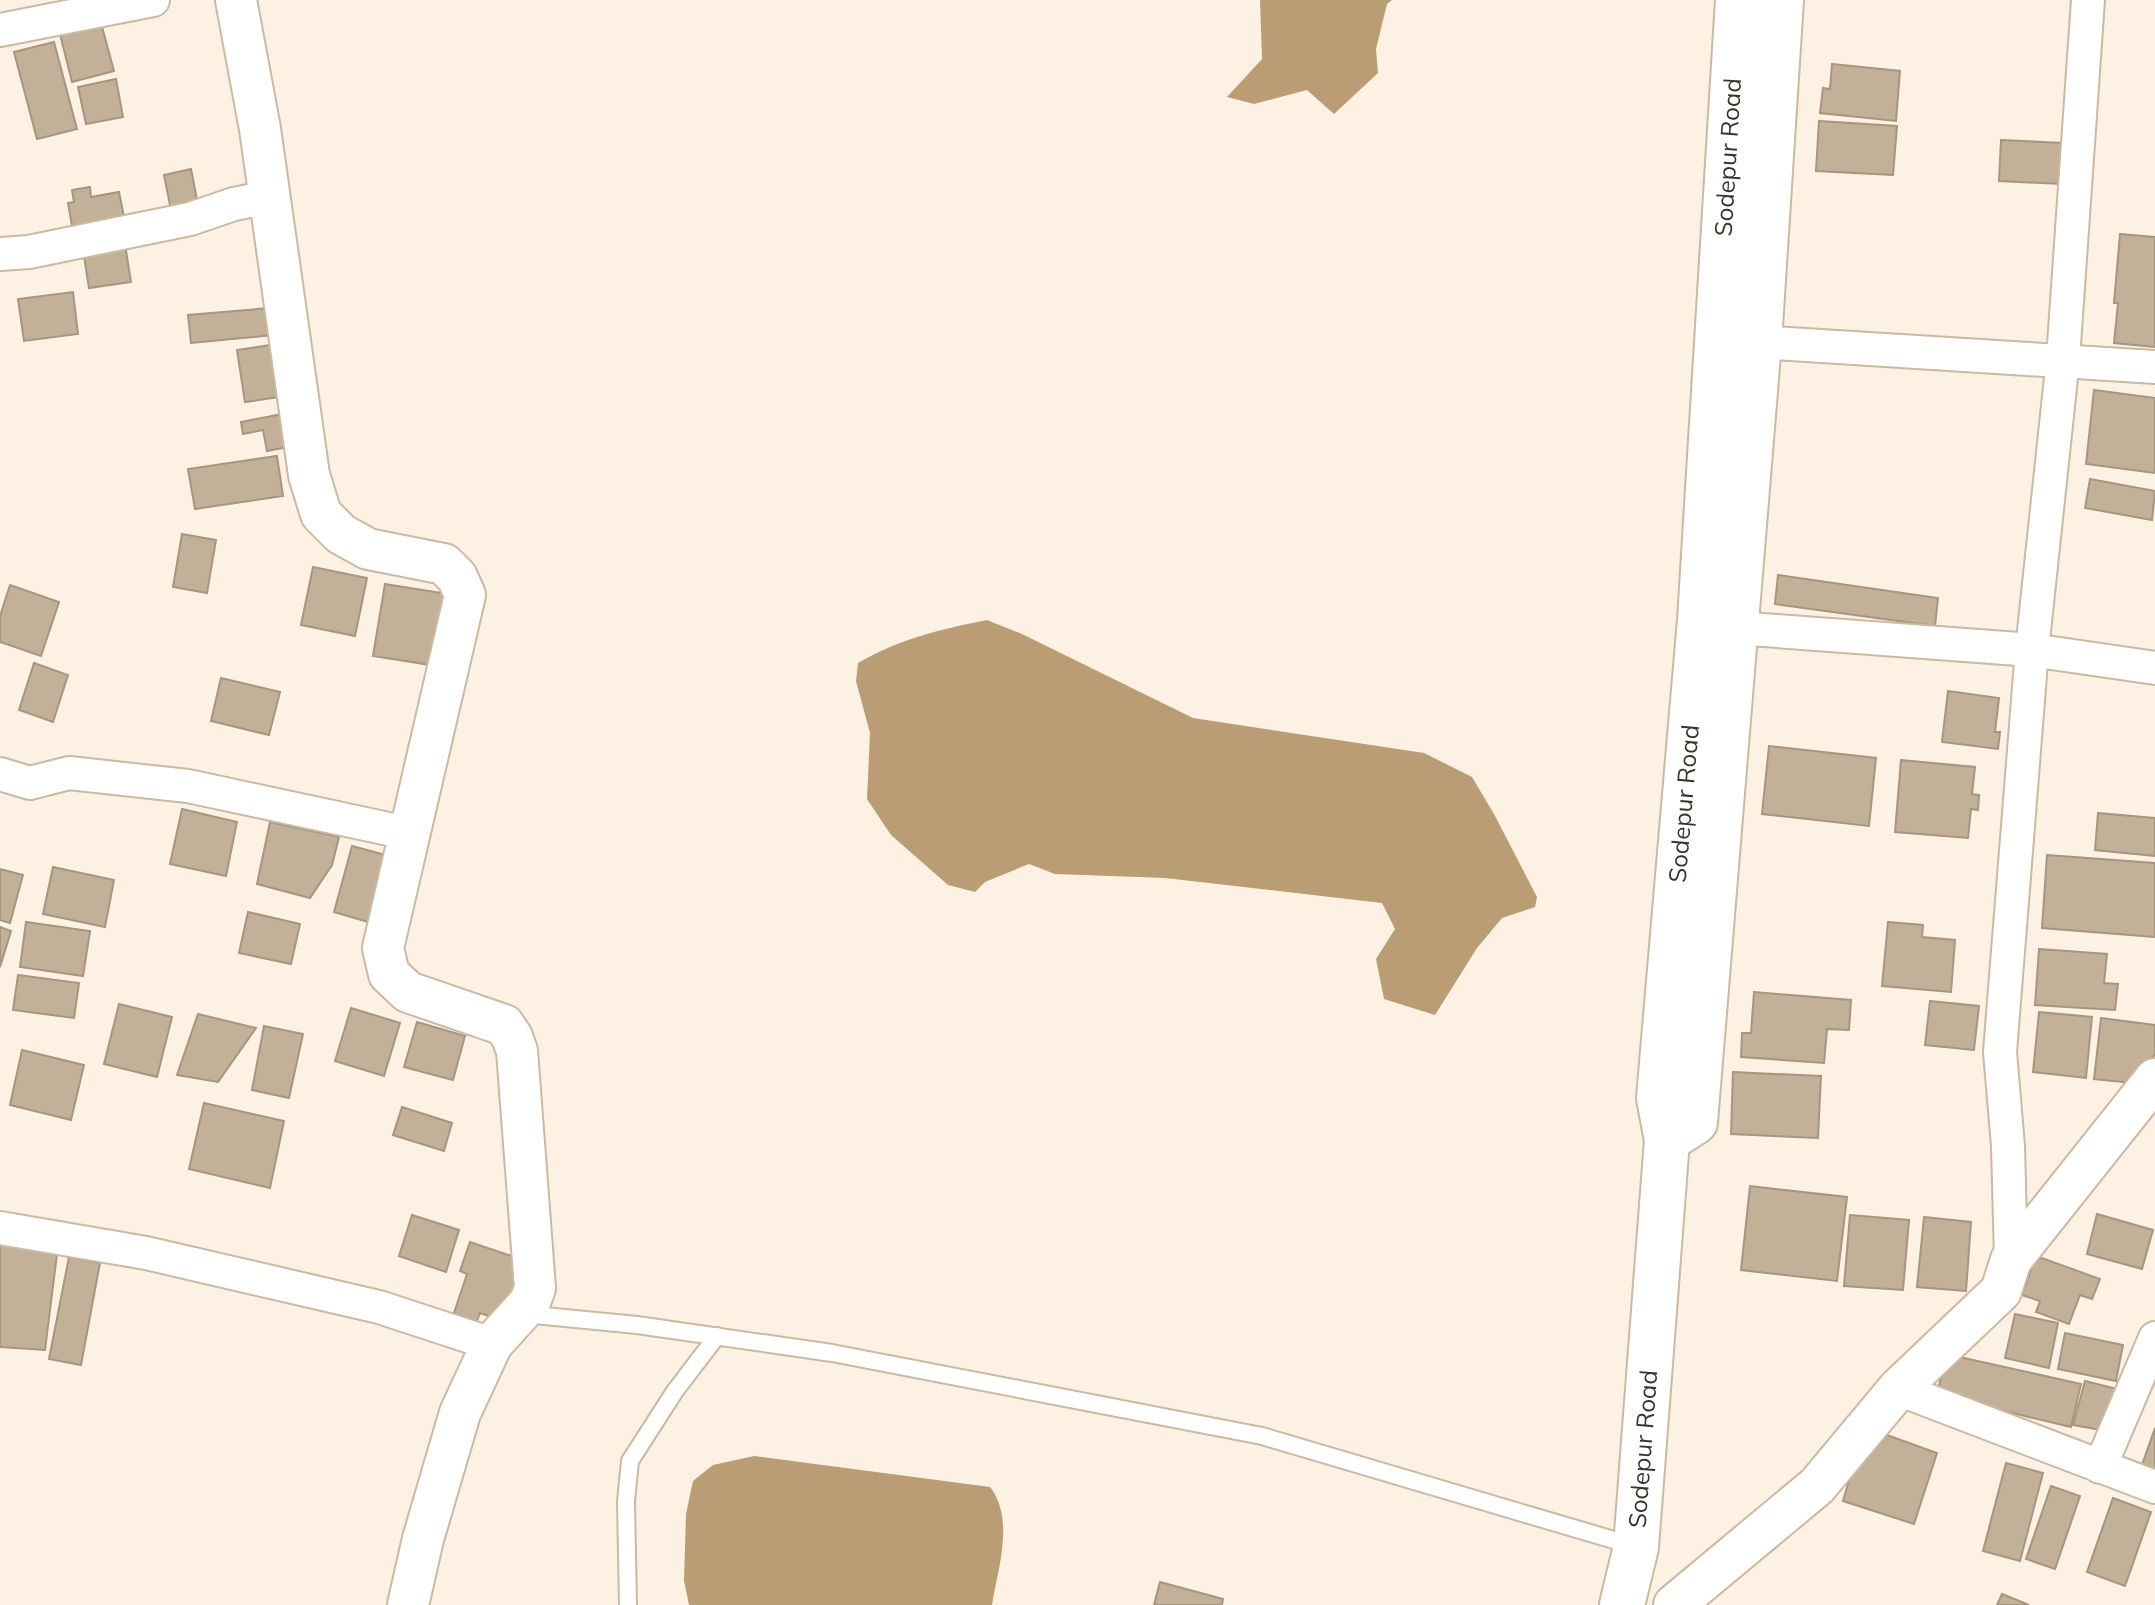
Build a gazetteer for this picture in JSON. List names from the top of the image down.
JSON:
{
  "streets": {
    "main road": ["Sodepur Road"]
  }
}
